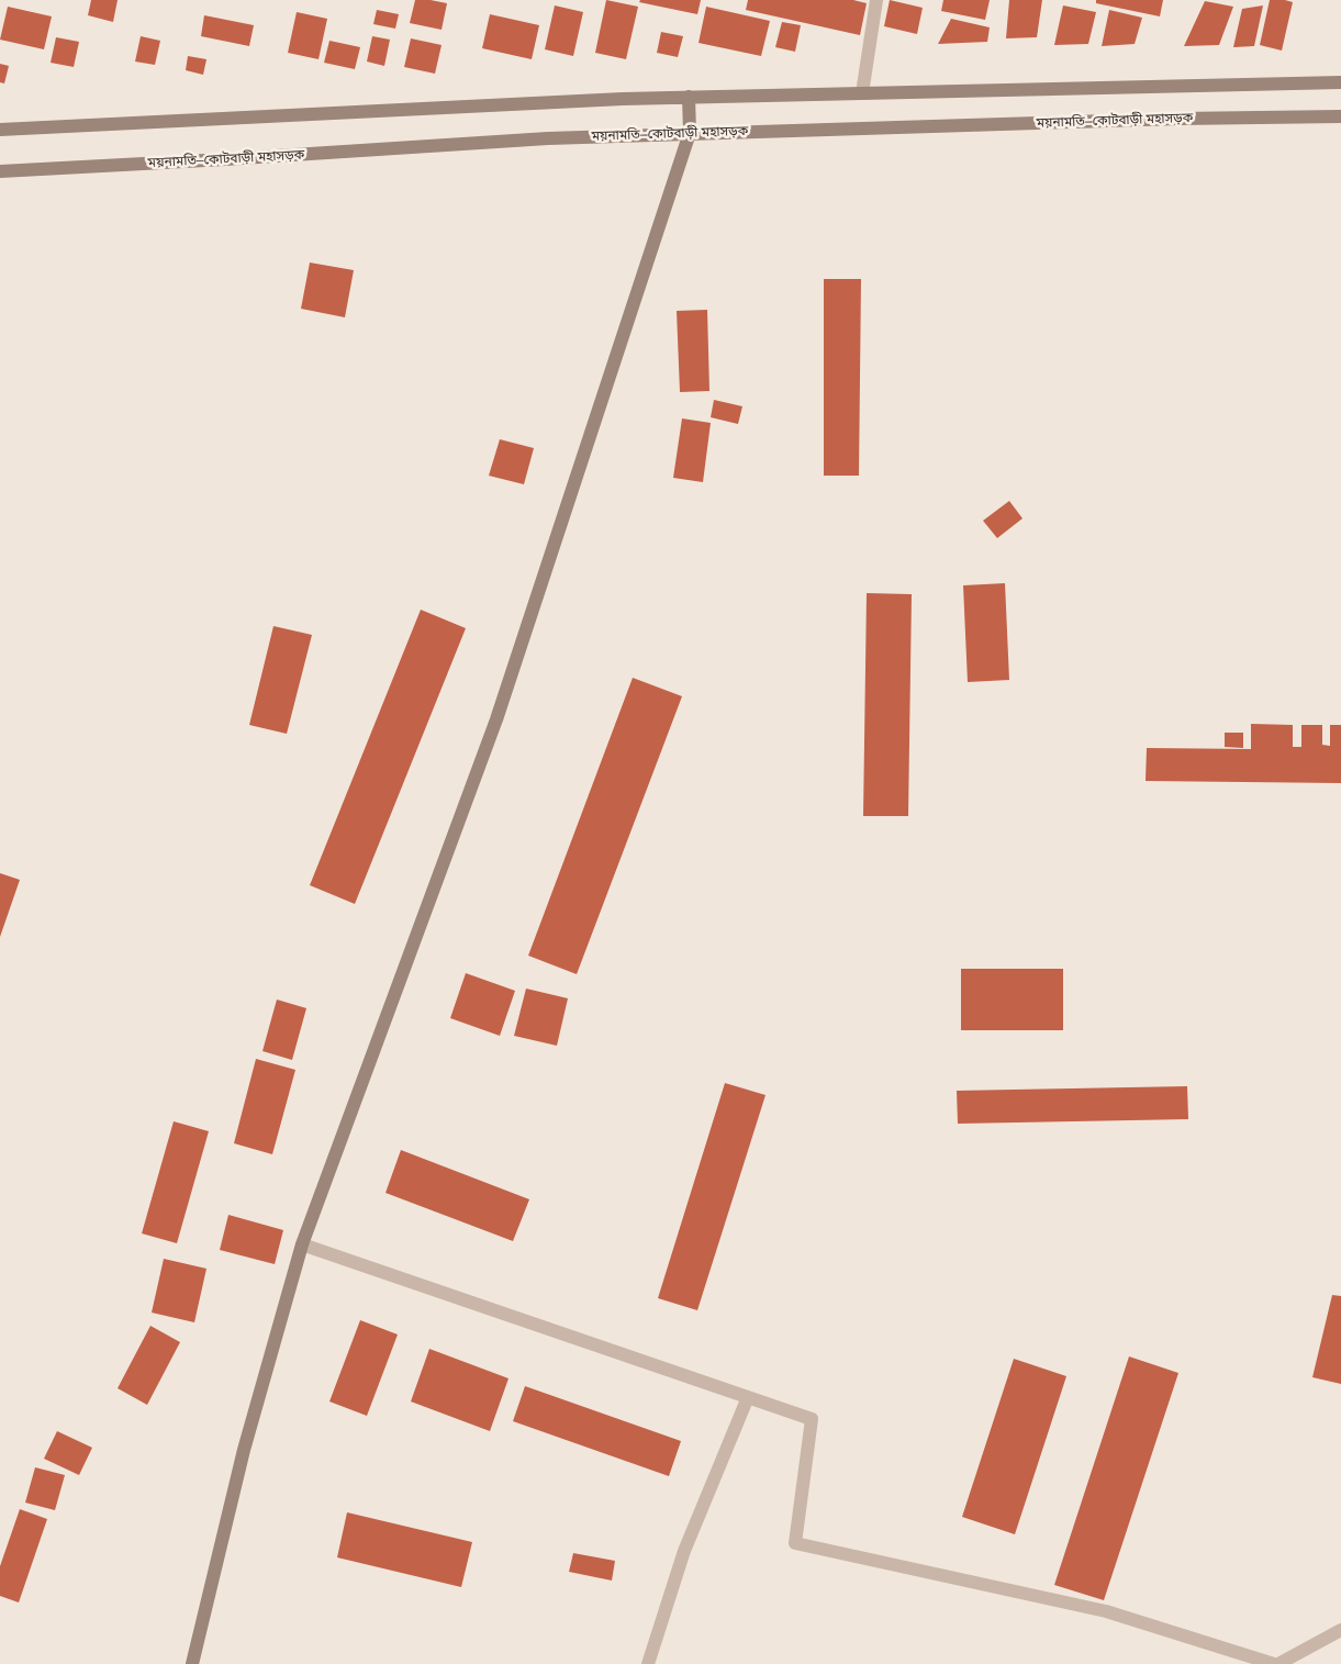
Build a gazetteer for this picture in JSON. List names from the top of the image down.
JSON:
{
  "streets": {
    "main road": ["ময়নামতি–কোটবাড়ী মহাসড়ক"]
  }
}
